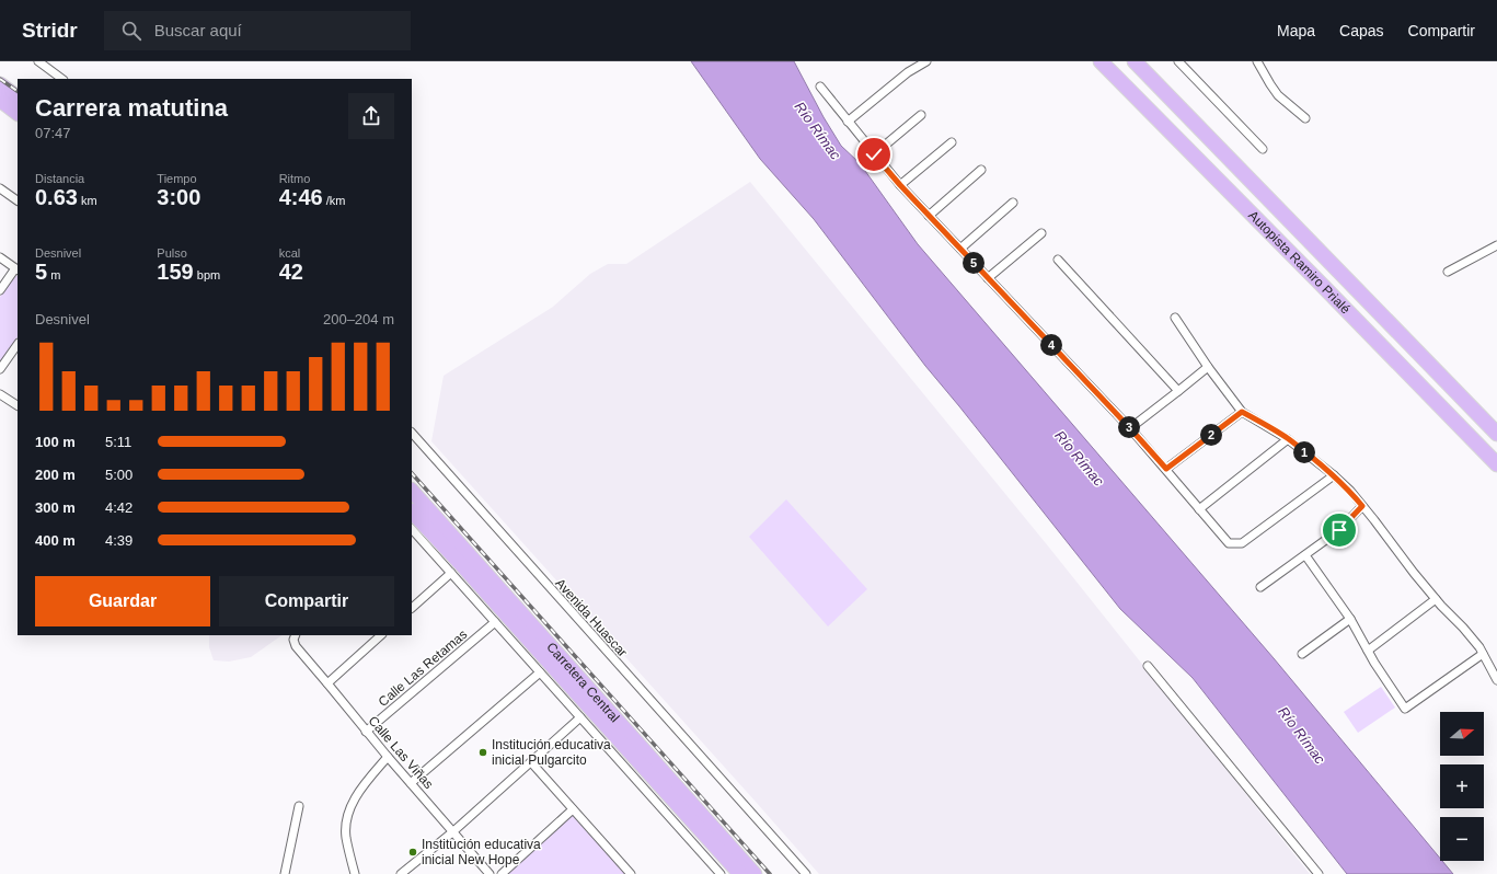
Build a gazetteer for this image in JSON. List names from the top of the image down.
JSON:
{
  "streets": {
    "highway": ["Autopista Ramiro Prialé", "Carretera Central"],
    "street": ["Avenida Huascar", "Calle Las Retamas", "Calle Las Viñas"]
  },
  "crossings": [
    ["Calle Las Retamas", "Calle Las Viñas"]
  ],
  "water": ["Río Rímac"],
  "places": ["Institución educativa inicial Pulgarcito", "Institución educativa inicial New Hope"],
  "north": "right",
  "page": {
    "header": "Stridr",
    "search": "Buscar aquí",
    "nav": ["Mapa", "Capas", "Compartir"],
    "heading": ["Carrera matutina", "07:47"],
    "stats": [
      ["Distancia", "0.63 km"],
      ["Tiempo", "3:00"],
      ["Ritmo", "4:46 /km"],
      ["Desnivel", "5 m"],
      ["Pulso", "159 bpm"],
      ["kcal", "42"]
    ],
    "pins": [
      "5",
      "4",
      "3",
      "2",
      "1"
    ],
    "chart": ["Desnivel", "200–204 m"],
    "list": [
      {
        "name": "100 m",
        "note": "5:11"
      },
      {
        "name": "200 m",
        "note": "5:00"
      },
      {
        "name": "300 m",
        "note": "4:42"
      },
      {
        "name": "400 m",
        "note": "4:39"
      }
    ],
    "buttons": ["Guardar", "Compartir"],
    "map_buttons": ["+", "−"]
  }
}
